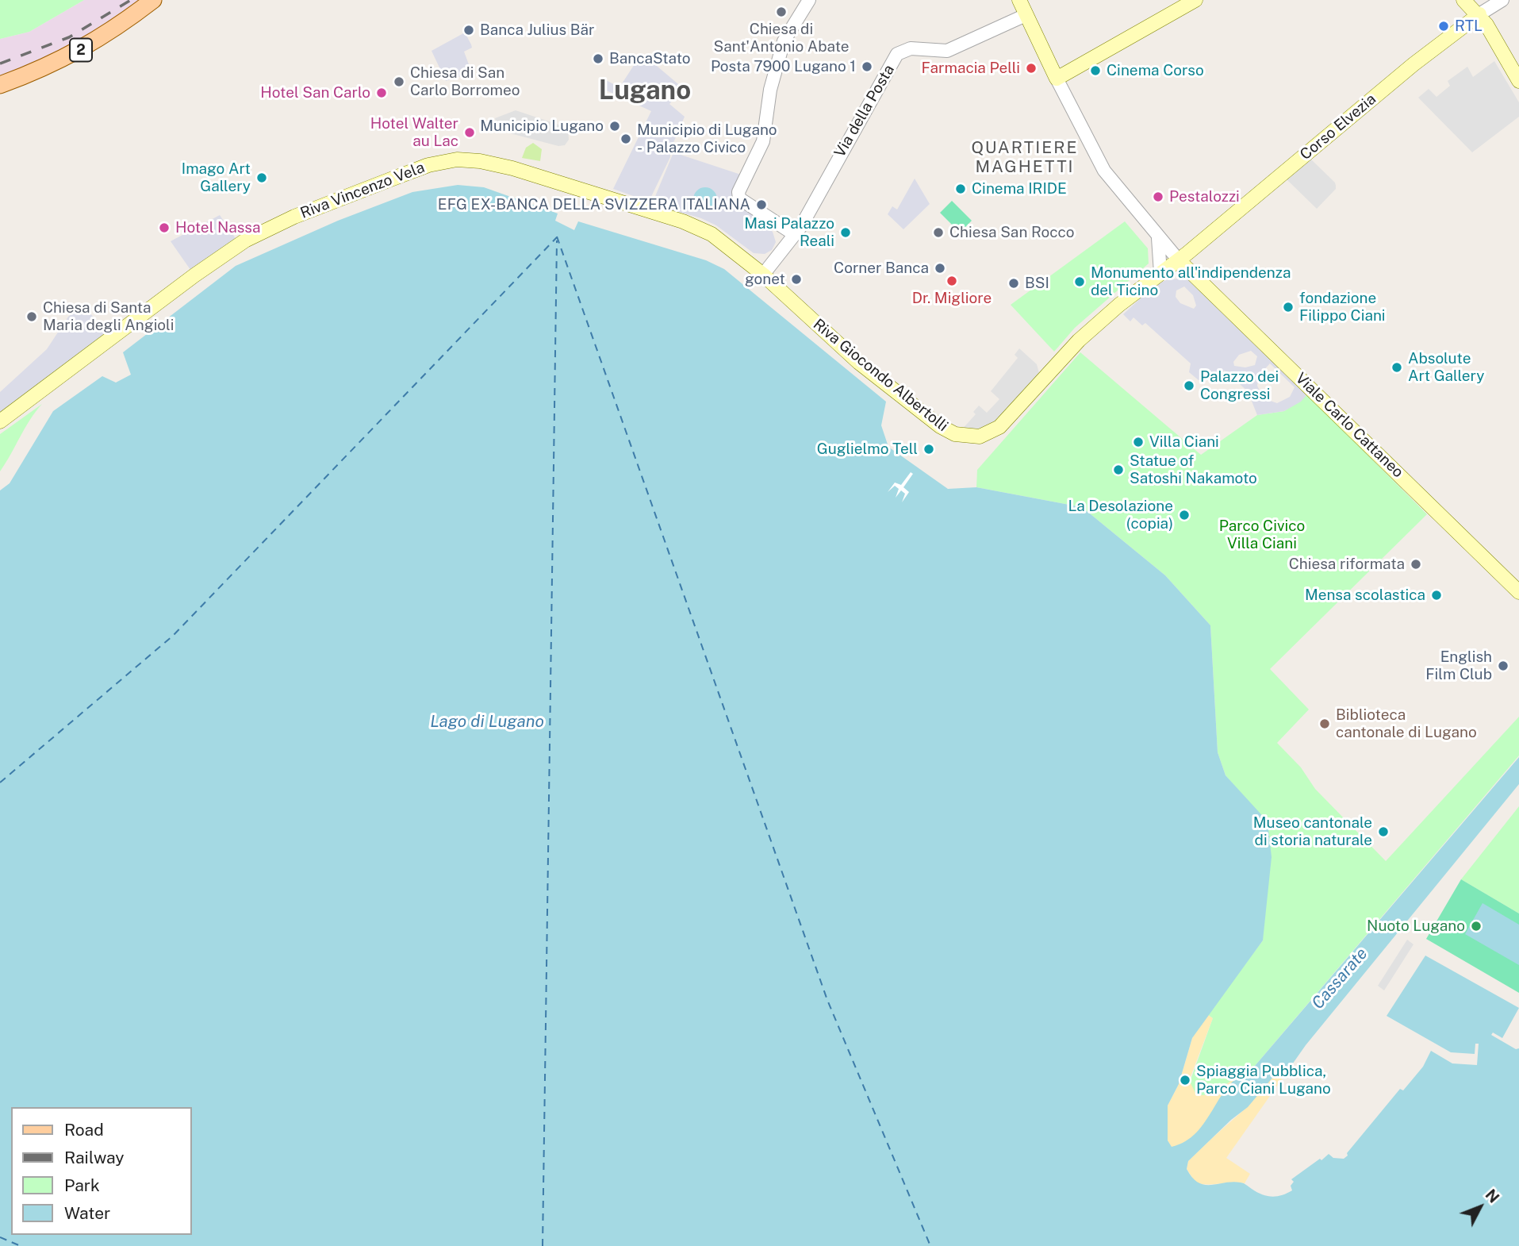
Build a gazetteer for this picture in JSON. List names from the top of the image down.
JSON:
{
  "streets": {
    "main road": [
      "2",
      "Corso Elvezia",
      "Riva Vincenzo Vela",
      "Riva Giocondo Albertolli",
      "Viale Carlo Cattaneo"
    ],
    "street": ["Via della Posta"]
  },
  "crossings": [
    ["Via della Posta", "Riva Vincenzo Vela"],
    ["Via della Posta", "Riva Giocondo Albertolli"],
    ["Corso Elvezia", "Riva Giocondo Albertolli"],
    ["Corso Elvezia", "Viale Carlo Cattaneo"],
    ["Riva Vincenzo Vela", "Riva Giocondo Albertolli"]
  ],
  "districts": ["Lugano", "QUARTIERE MAGHETTI"],
  "water": ["Lago di Lugano", "Cassarate"],
  "parks": ["Parco Civico Villa Ciani"],
  "places": [
    "Chiesa di Sant'Antonio Abate",
    "RTL",
    "Banca Julius Bär",
    "BancaStato",
    "Posta 7900 Lugano 1",
    "Farmacia Pelli",
    "Cinema Corso",
    "Chiesa di San Carlo Borromeo",
    "Hotel San Carlo",
    "Municipio Lugano",
    "Hotel Walter au Lac",
    "Municipio di Lugano - Palazzo Civico",
    "Imago Art Gallery",
    "Cinema IRIDE",
    "Pestalozzi",
    "EFG EX-BANCA DELLA SVIZZERA ITALIANA",
    "Hotel Nassa",
    "Masi Palazzo Reali",
    "Chiesa San Rocco",
    "Corner Banca",
    "gonet",
    "Dr. Migliore",
    "Monumento all'indipendenza del Ticino",
    "BSI",
    "fondazione Filippo Ciani",
    "Chiesa di Santa Maria degli Angioli",
    "Absolute Art Gallery",
    "Palazzo dei Congressi",
    "Villa Ciani",
    "Guglielmo Tell",
    "Statue of Satoshi Nakamoto",
    "La Desolazione (copia)",
    "Chiesa riformata",
    "Mensa scolastica",
    "English Film Club",
    "Biblioteca cantonale di Lugano",
    "Museo cantonale di storia naturale",
    "Nuoto Lugano",
    "Spiaggia Pubblica, Parco Ciani Lugano"
  ],
  "legend": [
    "Road",
    "Railway",
    "Park",
    "Water"
  ],
  "north": "top right"
}
